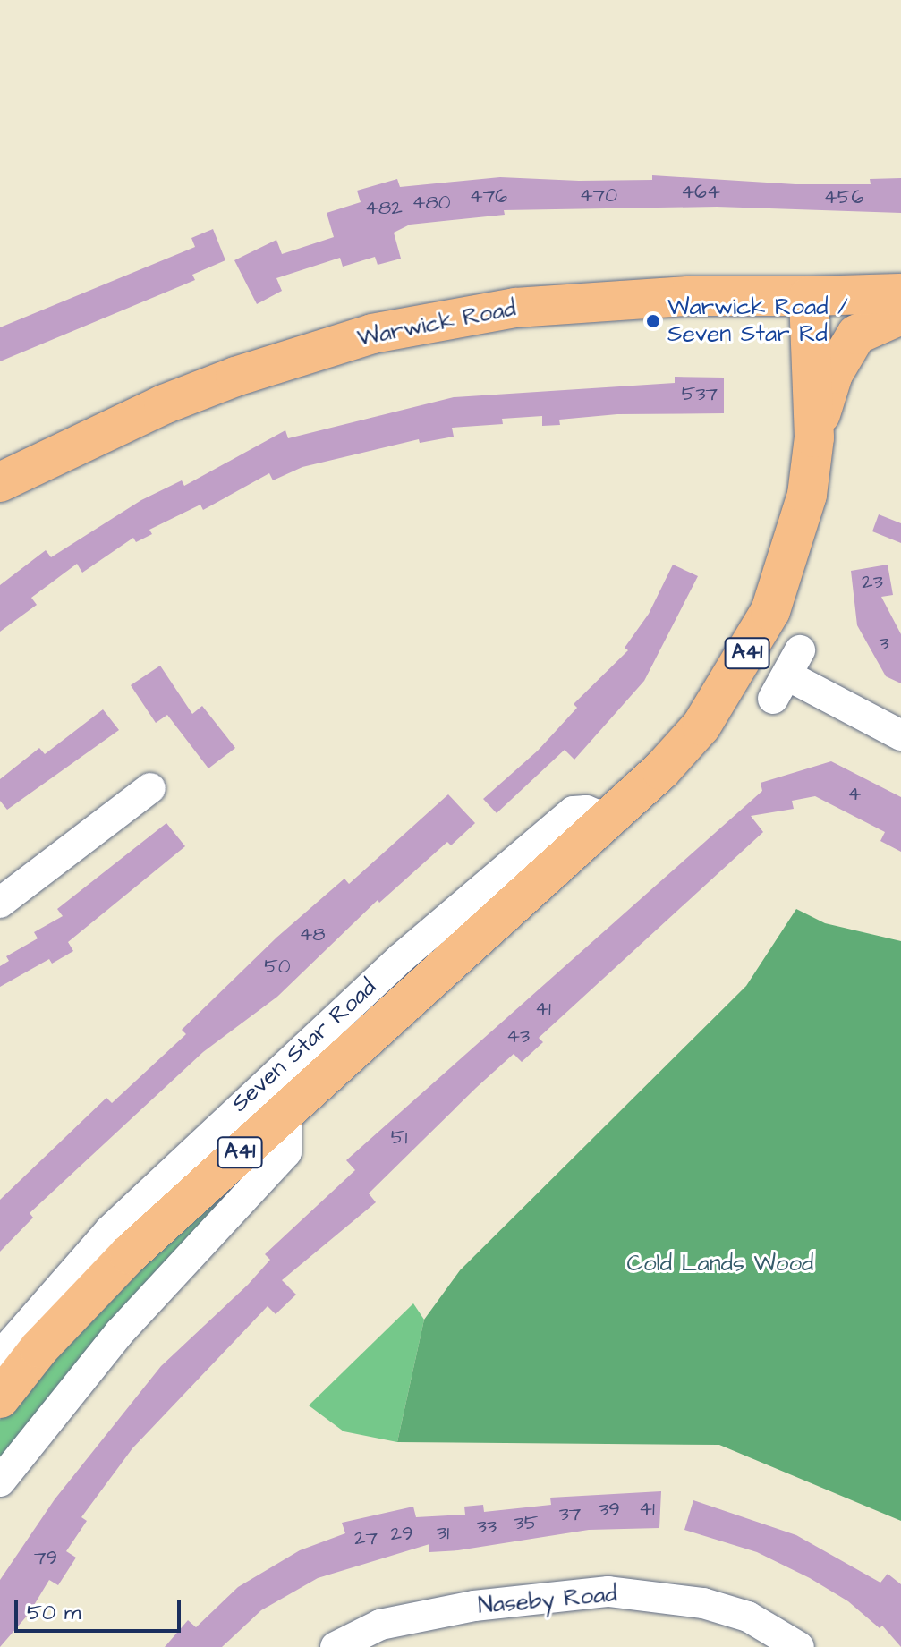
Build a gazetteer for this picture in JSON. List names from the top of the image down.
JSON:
{
  "streets": {
    "main road": ["Warwick Road", "A41", "Seven Star Road"],
    "street": ["Naseby Road"]
  },
  "crossings": [
    ["Warwick Road", "Seven Star Road"]
  ],
  "parks": ["Cold Lands Wood"],
  "places": ["Warwick Road / Seven Star Rd"],
  "house_numbers": [
    "464",
    "470",
    "476",
    "456",
    "480",
    "482",
    "537",
    "23",
    "3",
    "4",
    "48",
    "50",
    "41",
    "43",
    "51",
    "41",
    "39",
    "37",
    "35",
    "33",
    "31",
    "29",
    "27",
    "79"
  ],
  "scale_bar": "50 m"
}
